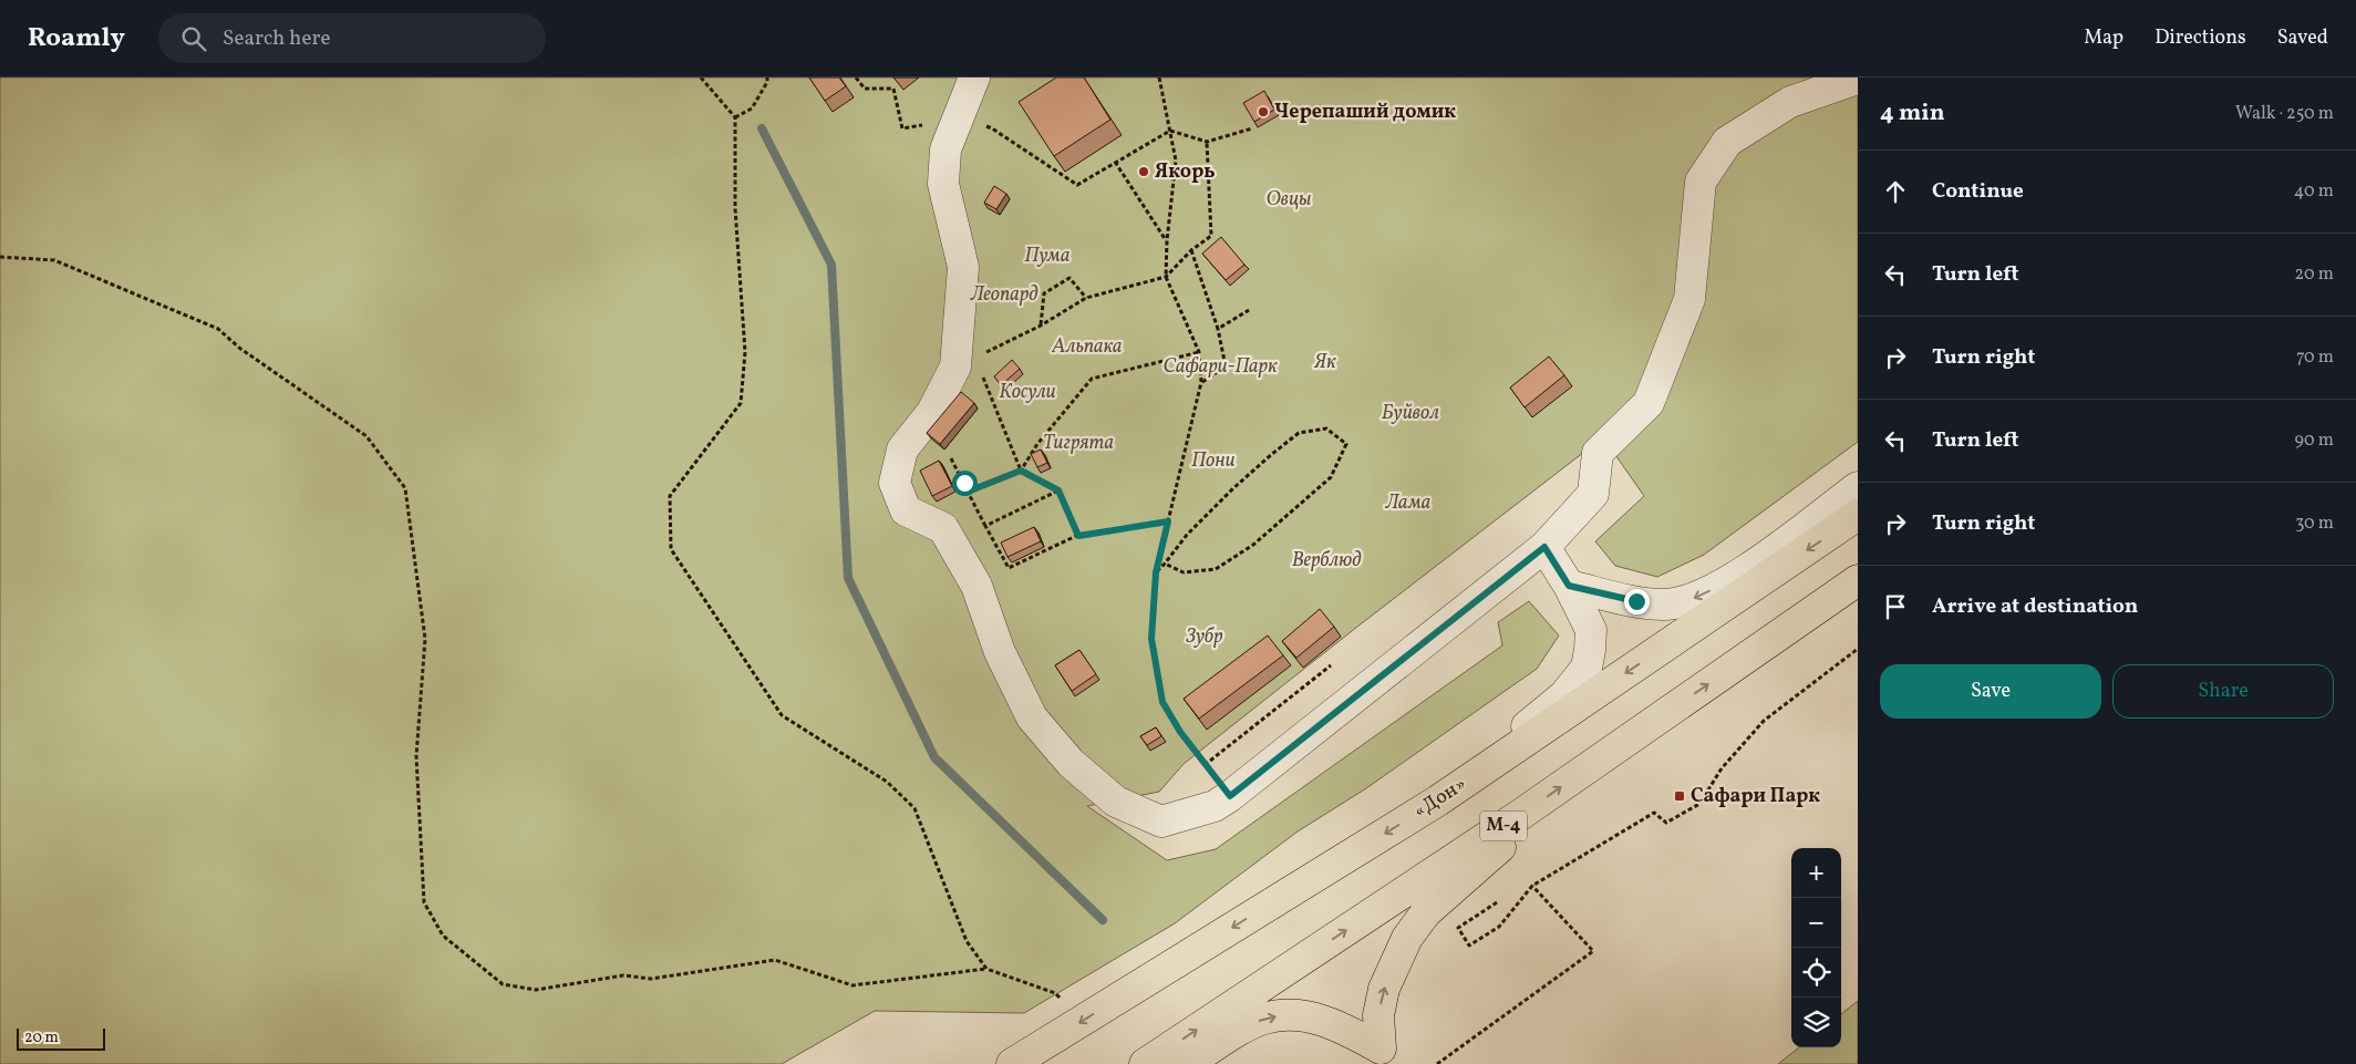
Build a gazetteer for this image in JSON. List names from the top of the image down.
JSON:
{
  "streets": {
    "highway": ["«Дон»", "М-4"]
  },
  "parks": [
    "Овцы",
    "Пума",
    "Леопард",
    "Альпака",
    "Як",
    "Сафари-Парк",
    "Косули",
    "Буйвол",
    "Тигрята",
    "Пони",
    "Лама",
    "Верблюд",
    "Зубр"
  ],
  "places": {
    "other": ["Черепаший домик", "Якорь"],
    "transit": ["Сафари Парк"]
  },
  "scale_bar": "20 m",
  "page": {
    "header": "Roamly",
    "search": "Search here",
    "nav": ["Map", "Directions", "Saved"],
    "heading": ["4 min", "Walk · 250 m"],
    "list": [
      ["Continue", "40 m"],
      ["Turn left", "20 m"],
      ["Turn right", "70 m"],
      ["Turn left", "90 m"],
      ["Turn right", "30 m"],
      "Arrive at destination"
    ],
    "buttons": ["Save", "Share"],
    "map_buttons": ["+", "−"],
    "scale": "20 m"
  }
}
